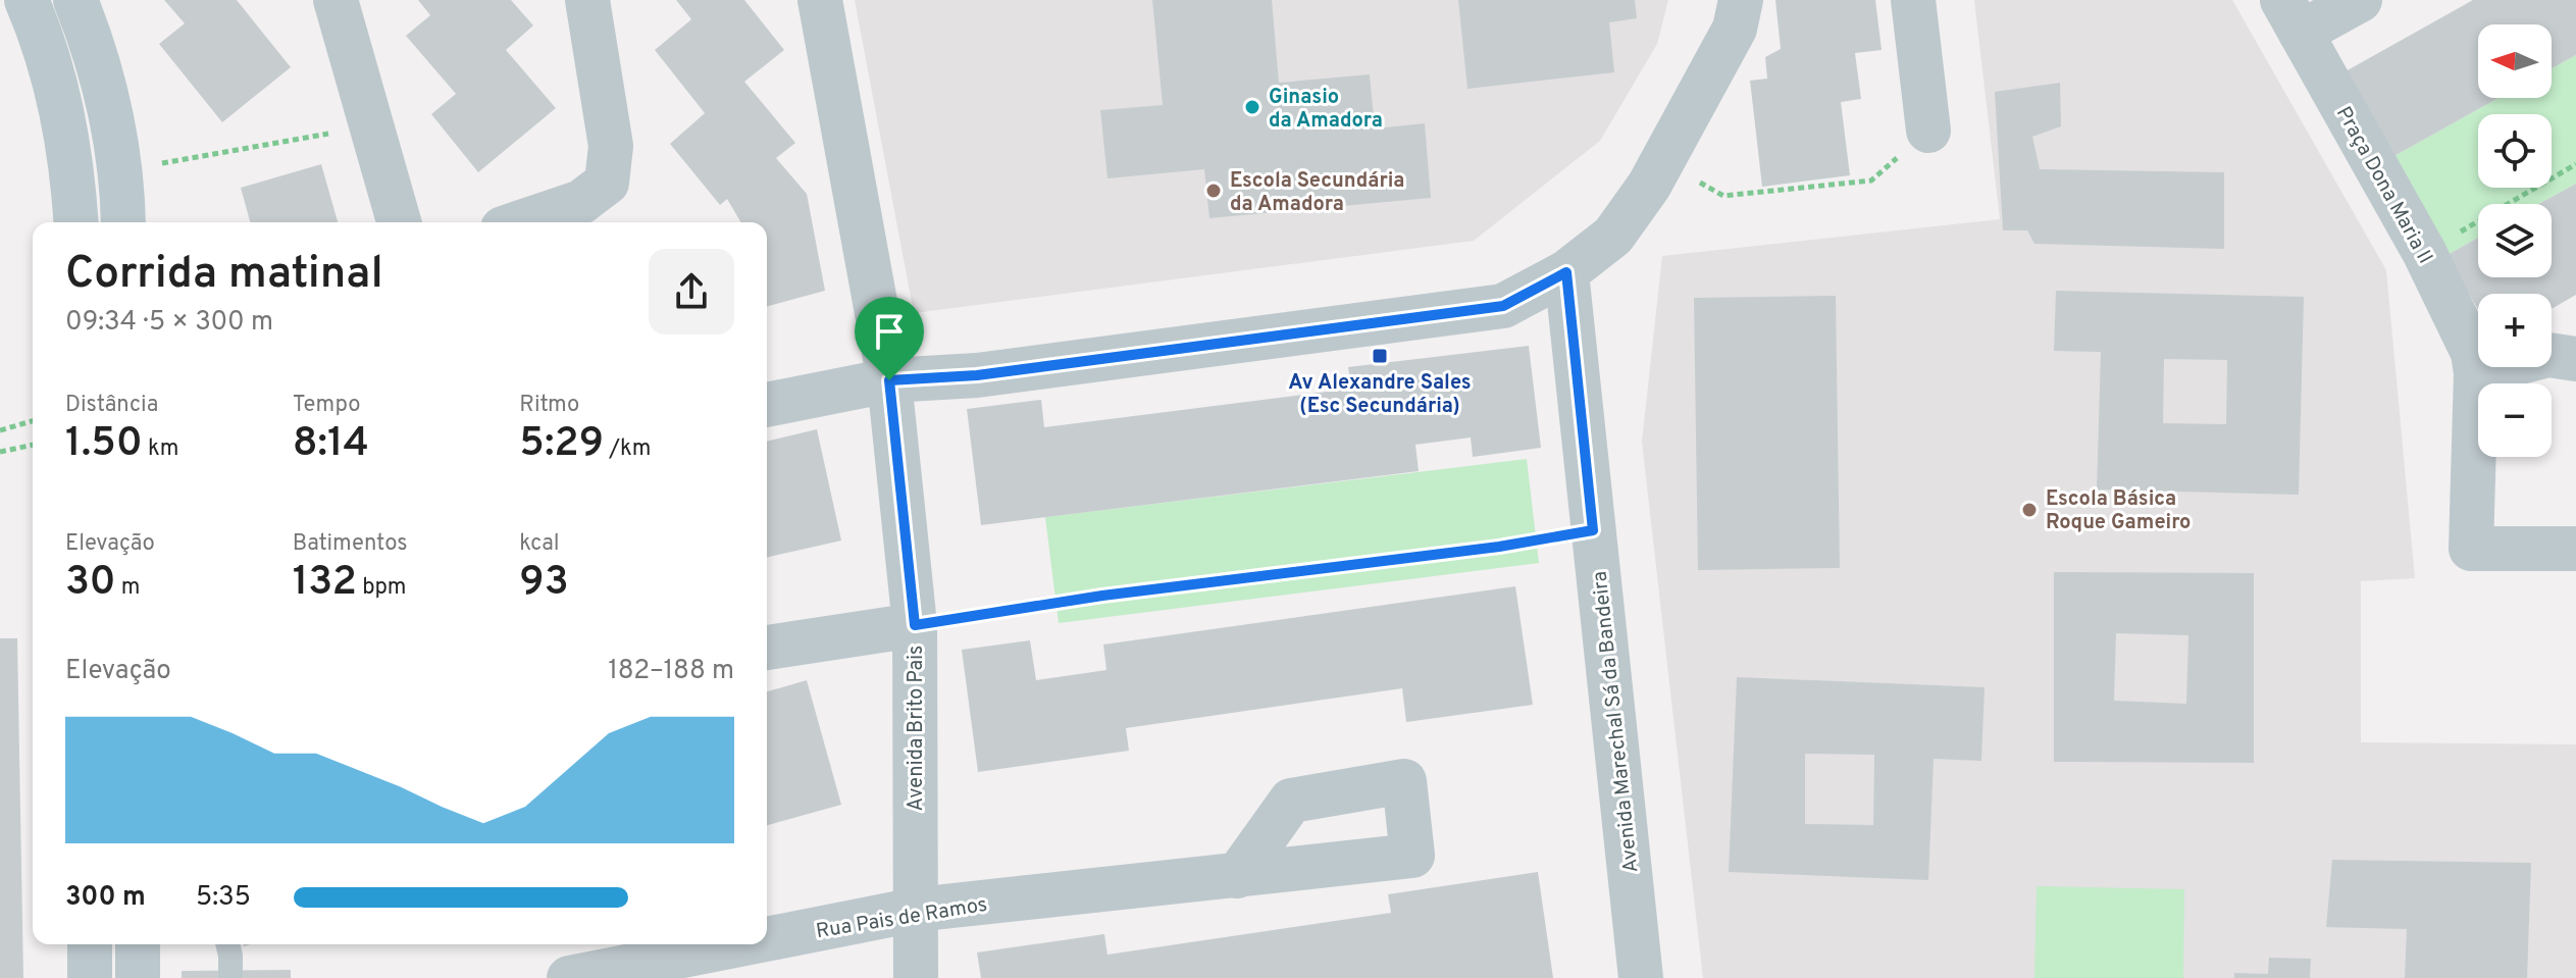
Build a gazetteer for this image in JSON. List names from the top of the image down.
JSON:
{
  "streets": {
    "street": [
      "Praça Dona Maria II",
      "Avenida Marechal Sá da Bandeira",
      "Avenida Brito Pais",
      "Rua Pais de Ramos"
    ]
  },
  "crossings": [
    ["Avenida Brito Pais", "Rua Pais de Ramos"]
  ],
  "places": {
    "other": ["Ginasio da Amadora", "Escola Secundária da Amadora", "Escola Básica Roque Gameiro"],
    "transit": ["Av Alexandre Sales (Esc Secundária)"]
  },
  "north": "left",
  "page": {
    "map_buttons": ["+", "−"],
    "heading": ["Corrida matinal", "09:34 · 5 × 300 m"],
    "stats": [
      ["Distância", "1.50 km"],
      ["Tempo", "8:14"],
      ["Ritmo", "5:29 /km"],
      ["Elevação", "30 m"],
      ["Batimentos", "132 bpm"],
      ["kcal", "93"]
    ],
    "chart": ["Elevação", "182–188 m"],
    "list": [
      {
        "name": "300 m",
        "note": "5:35"
      }
    ]
  }
}
